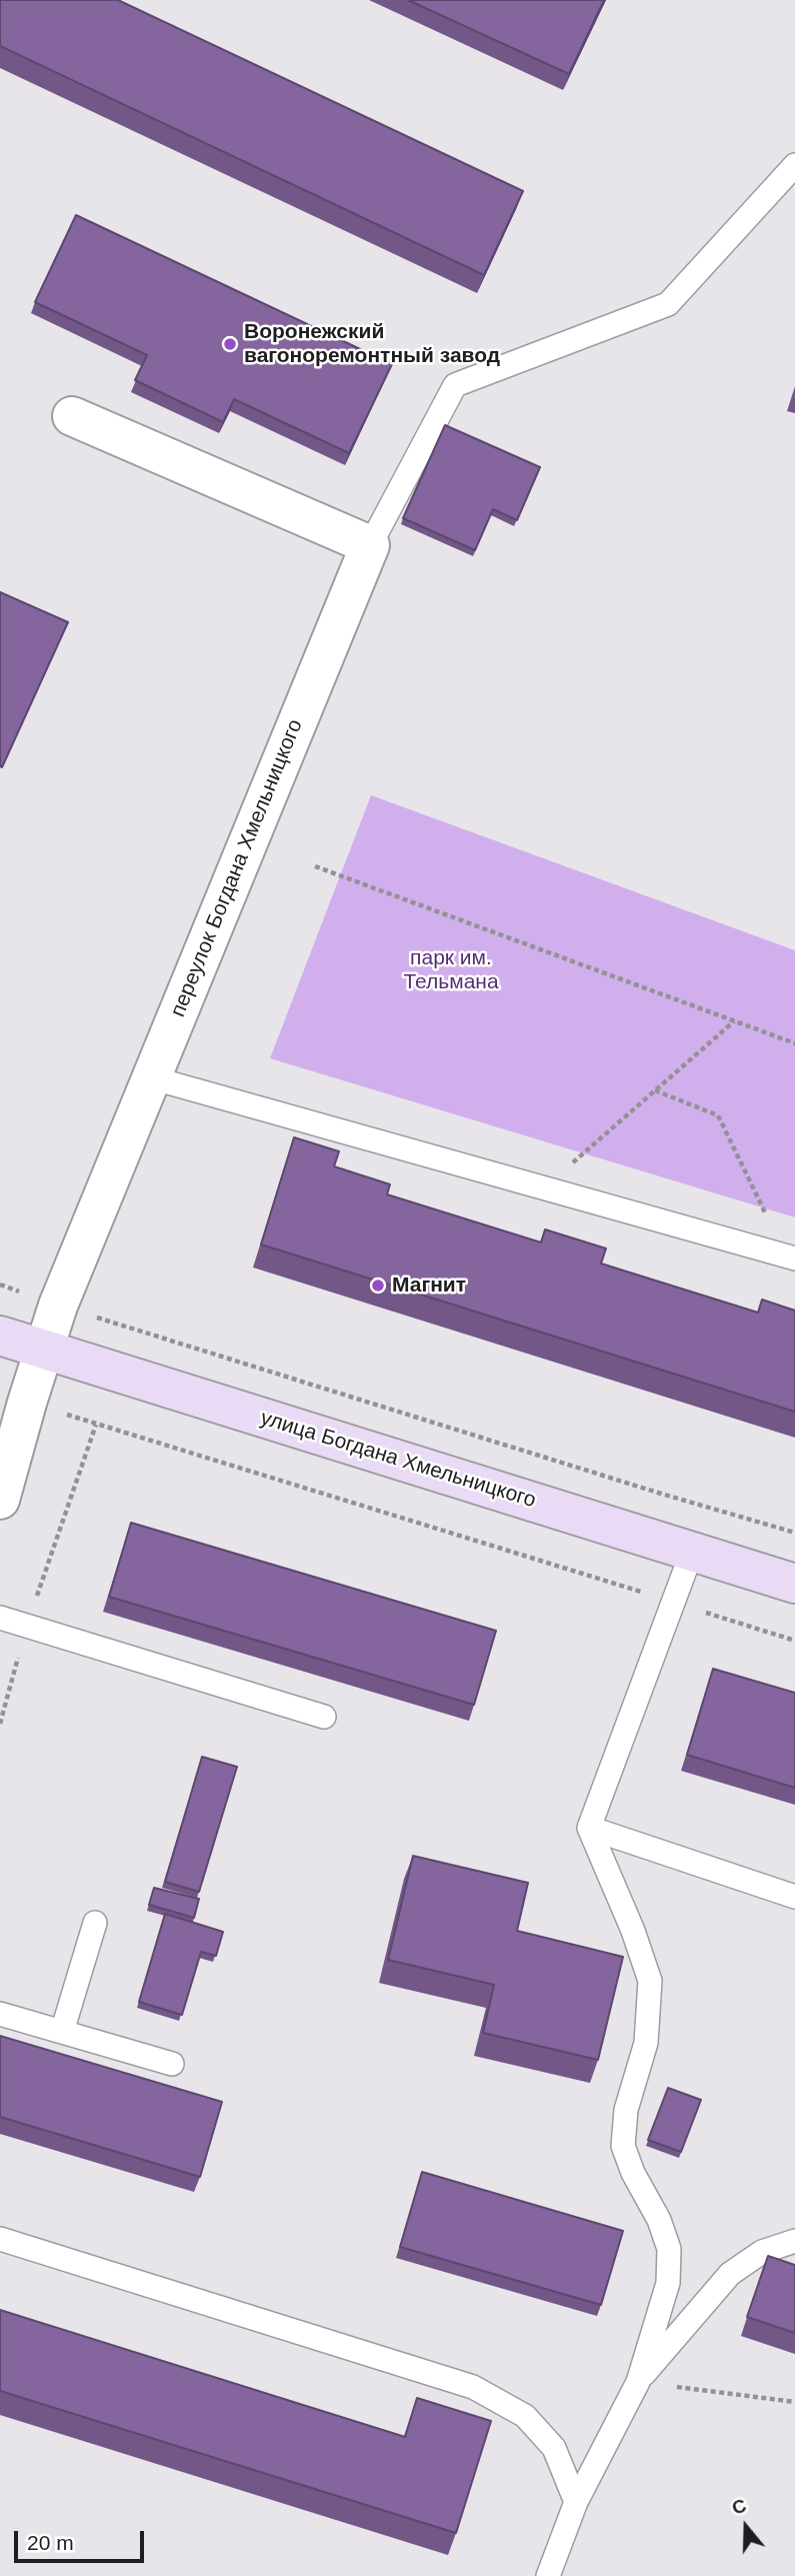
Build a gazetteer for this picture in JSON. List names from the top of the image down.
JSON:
{
  "streets": {
    "main road": ["улица Богдана Хмельницкого"],
    "street": ["переулок Богдана Хмельницкого"]
  },
  "crossings": [
    ["переулок Богдана Хмельницкого", "улица Богдана Хмельницкого"]
  ],
  "parks": ["парк им. Тельмана"],
  "places": ["Воронежский вагоноремонтный завод", "Магнит"],
  "scale_bar": "20 m",
  "north": "top"
}
